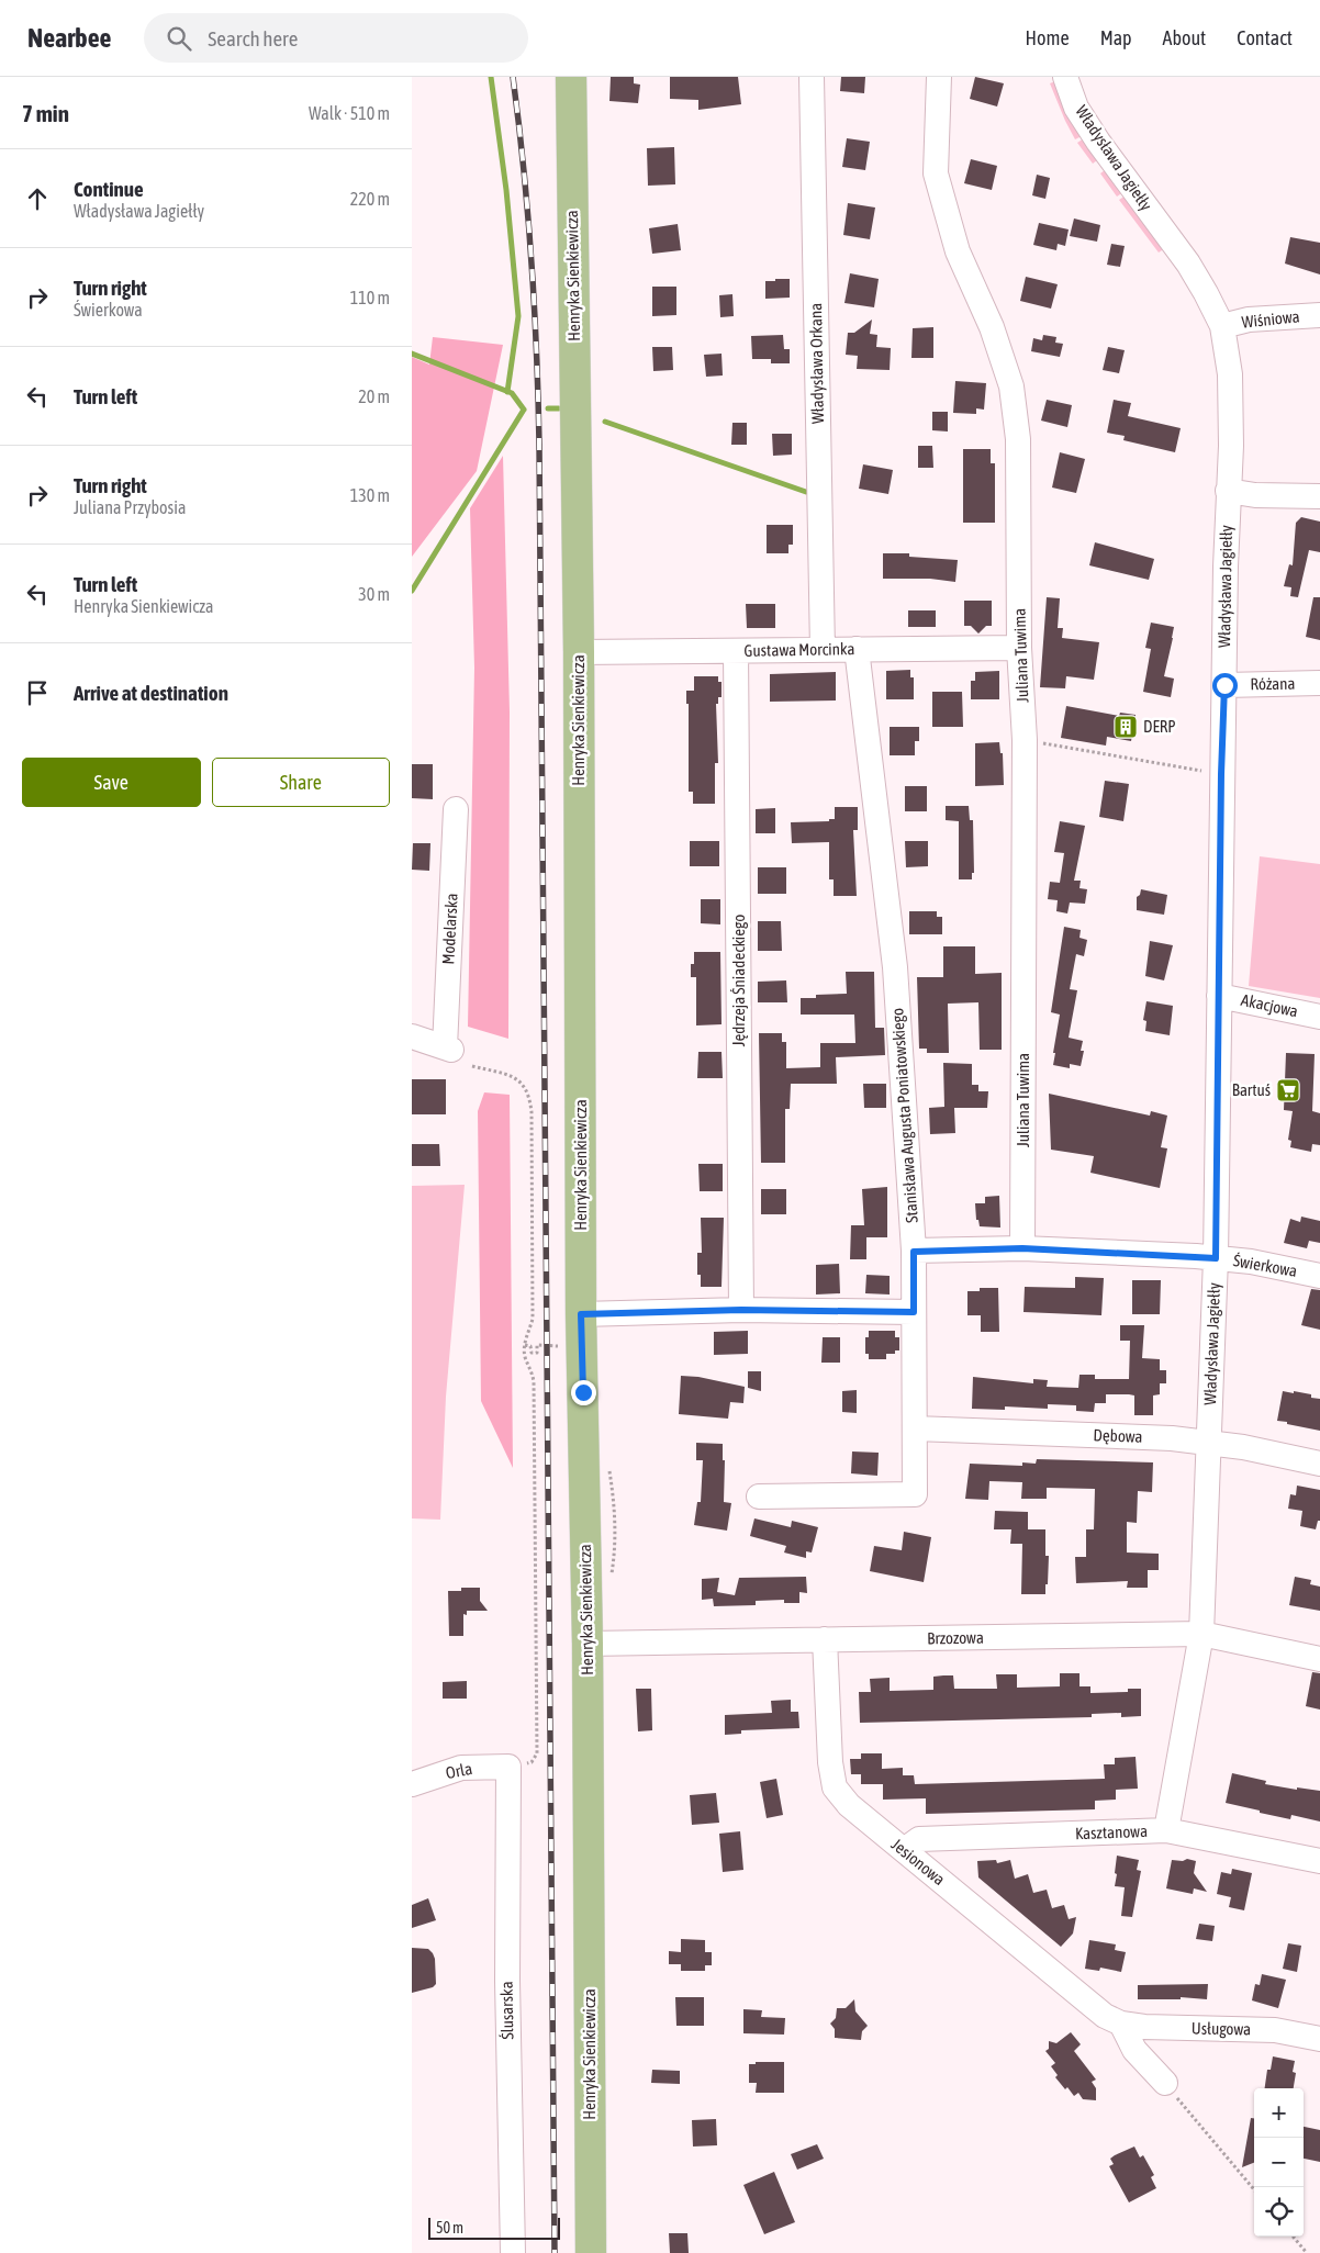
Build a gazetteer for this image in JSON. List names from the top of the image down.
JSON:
{
  "streets": {
    "main road": ["Henryka Sienkiewicza"],
    "street": [
      "Władysława Jagiełły",
      "Wiśniowa",
      "Władysława Orkana",
      "Gustawa Morcinka",
      "Juliana Tuwima",
      "Różana",
      "Modelarska",
      "Jędrzeja Śniadeckiego",
      "Akacjowa",
      "Stanisława Augusta Poniatowskiego",
      "Świerkowa",
      "Dębowa",
      "Brzozowa",
      "Orla",
      "Kasztanowa",
      "Jesionowa",
      "Ślusarska",
      "Usługowa"
    ]
  },
  "crossings": [
    ["Władysława Jagiełły", "Wiśniowa"],
    ["Władysława Jagiełły", "Różana"],
    ["Władysława Jagiełły", "Akacjowa"],
    ["Władysława Jagiełły", "Świerkowa"],
    ["Władysława Jagiełły", "Dębowa"],
    ["Władysława Jagiełły", "Brzozowa"],
    ["Władysława Jagiełły", "Kasztanowa"],
    ["Henryka Sienkiewicza", "Gustawa Morcinka"],
    ["Henryka Sienkiewicza", "Brzozowa"],
    ["Władysława Orkana", "Gustawa Morcinka"],
    ["Gustawa Morcinka", "Juliana Tuwima"],
    ["Gustawa Morcinka", "Jędrzeja Śniadeckiego"],
    ["Gustawa Morcinka", "Stanisława Augusta Poniatowskiego"],
    ["Juliana Tuwima", "Świerkowa"],
    ["Stanisława Augusta Poniatowskiego", "Świerkowa"],
    ["Stanisława Augusta Poniatowskiego", "Dębowa"],
    ["Brzozowa", "Jesionowa"],
    ["Orla", "Ślusarska"],
    ["Kasztanowa", "Jesionowa"],
    ["Jesionowa", "Usługowa"]
  ],
  "places": {
    "building": ["DERP"],
    "supermarket": ["Bartuś"]
  },
  "scale_bar": "50 m",
  "page": {
    "header": "Nearbee",
    "search": "Search here",
    "nav": [
      "Home",
      "Map",
      "About",
      "Contact"
    ],
    "heading": ["7 min", "Walk · 510 m"],
    "list": [
      ["Continue", "Władysława Jagiełły", "220 m"],
      ["Turn right", "Świerkowa", "110 m"],
      ["Turn left", "20 m"],
      ["Turn right", "Juliana Przybosia", "130 m"],
      ["Turn left", "Henryka Sienkiewicza", "30 m"],
      "Arrive at destination"
    ],
    "buttons": ["Save", "Share"],
    "map_buttons": ["+", "−"],
    "scale": "50 m"
  }
}
